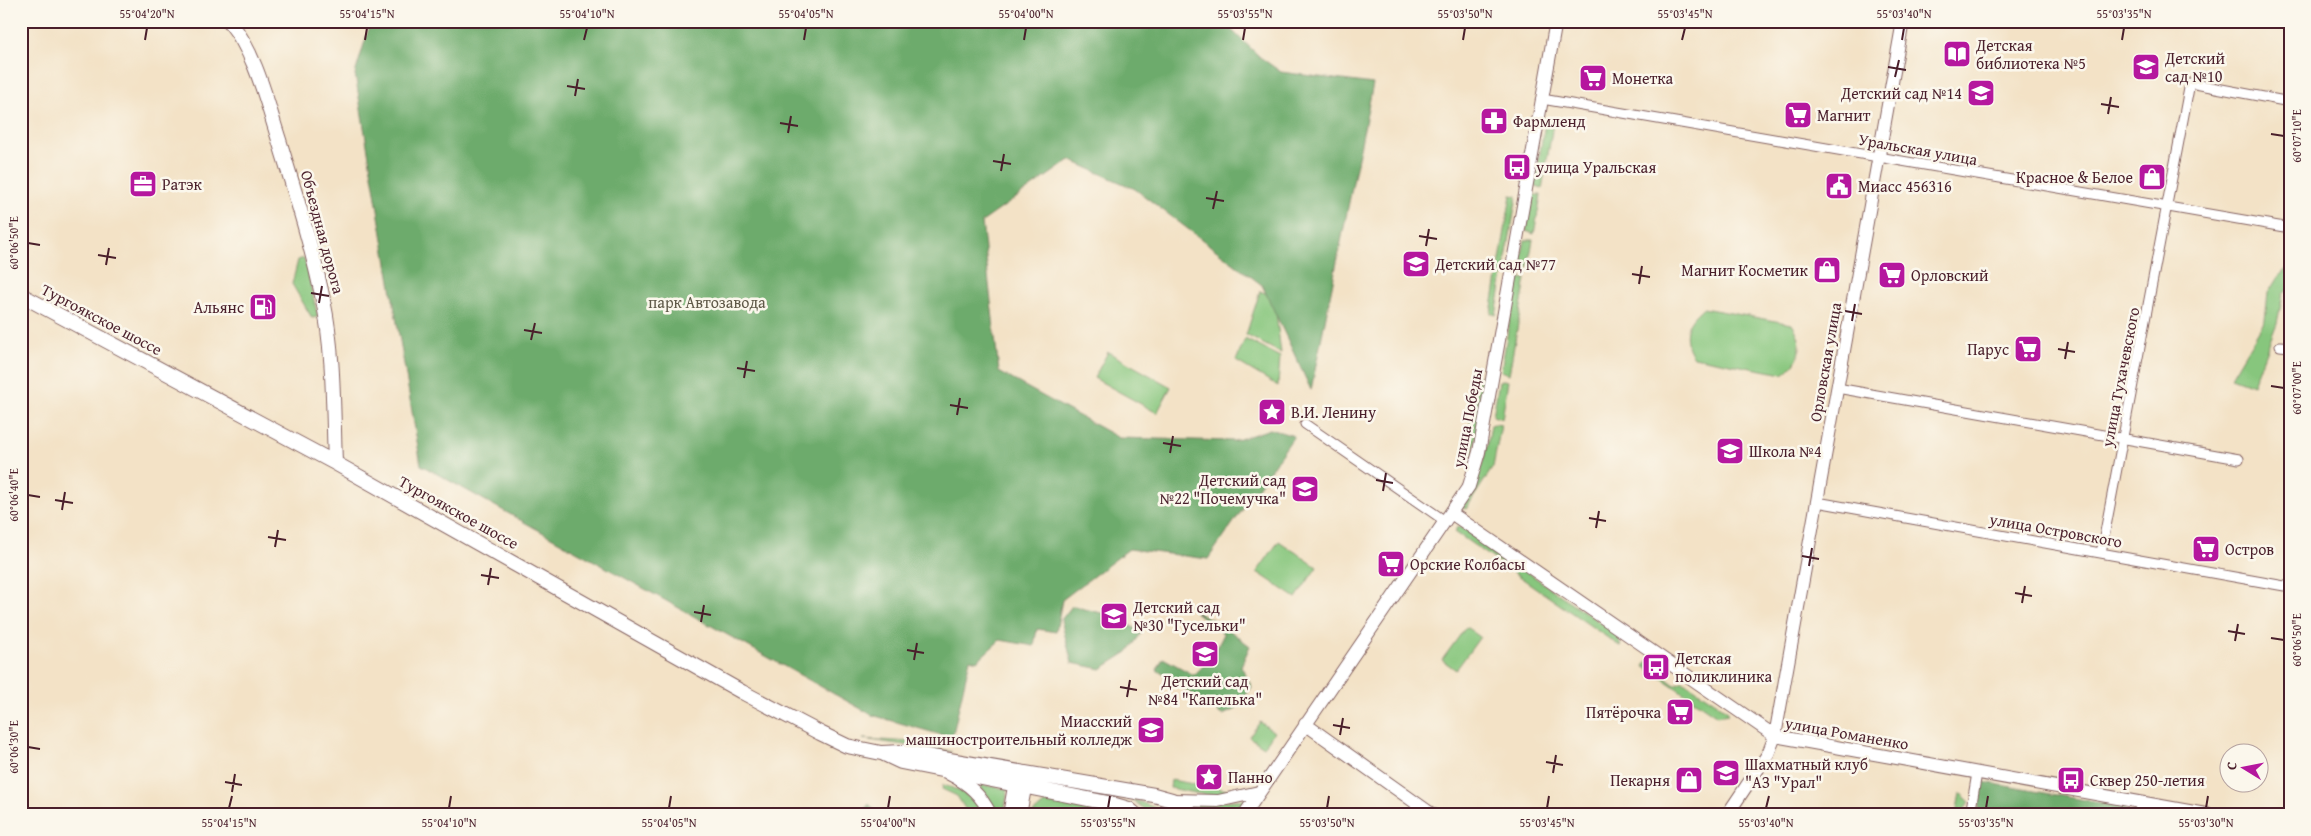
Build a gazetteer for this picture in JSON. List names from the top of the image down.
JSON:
{
  "streets": {
    "main road": ["Объездная дорога", "Тургоякское шоссе"],
    "street": [
      "Уральская улица",
      "Орловская улица",
      "улица Тухачевского",
      "улица Победы",
      "улица Островского",
      "улица Романенко"
    ]
  },
  "crossings": [
    ["Уральская улица", "Орловская улица"],
    ["Уральская улица", "улица Тухачевского"],
    ["Уральская улица", "улица Победы"],
    ["Объездная дорога", "Тургоякское шоссе"],
    ["Орловская улица", "улица Островского"],
    ["Орловская улица", "улица Романенко"],
    ["улица Тухачевского", "улица Островского"],
    ["улица Победы", "улица Романенко"]
  ],
  "parks": ["парк Автозавода"],
  "places": {
    "library": ["Детская библиотека №5"],
    "school or university": [
      "Детский сад №10",
      "Детский сад №14",
      "Детский сад №77",
      "Школа №4",
      "Детский сад №22 \"Почемучка\"",
      "Детский сад №30 \"Гусельки\"",
      "Детский сад №84 \"Капелька\"",
      "Миасский машиностроительный колледж",
      "Шахматный клуб \"АЗ \"Урал\""
    ],
    "supermarket": [
      "Монетка",
      "Магнит",
      "Орловский",
      "Парус",
      "Остров",
      "Орские Колбасы",
      "Пятёрочка"
    ],
    "pharmacy": ["Фармленд"],
    "bus stop": ["улица Уральская", "Детская поликлиника", "Сквер 250-летия"],
    "shop": ["Красное & Белое", "Магнит Косметик", "Пекарня"],
    "office": ["Ратэк"],
    "public building": ["Миасс 456316"],
    "fuel station": ["Альянс"],
    "place": ["В.И. Ленину", "Панно"]
  },
  "north": "left",
  "coordinates": [
    "55°04'20\"N",
    "55°04'15\"N",
    "55°04'10\"N",
    "55°04'05\"N",
    "55°04'00\"N",
    "55°03'55\"N",
    "55°03'50\"N",
    "55°03'45\"N",
    "55°03'40\"N",
    "55°03'35\"N",
    "60°07'10\"E",
    "60°06'50\"E",
    "60°07'00\"E",
    "60°06'40\"E",
    "60°06'30\"E",
    "55°03'30\"N"
  ]
}
